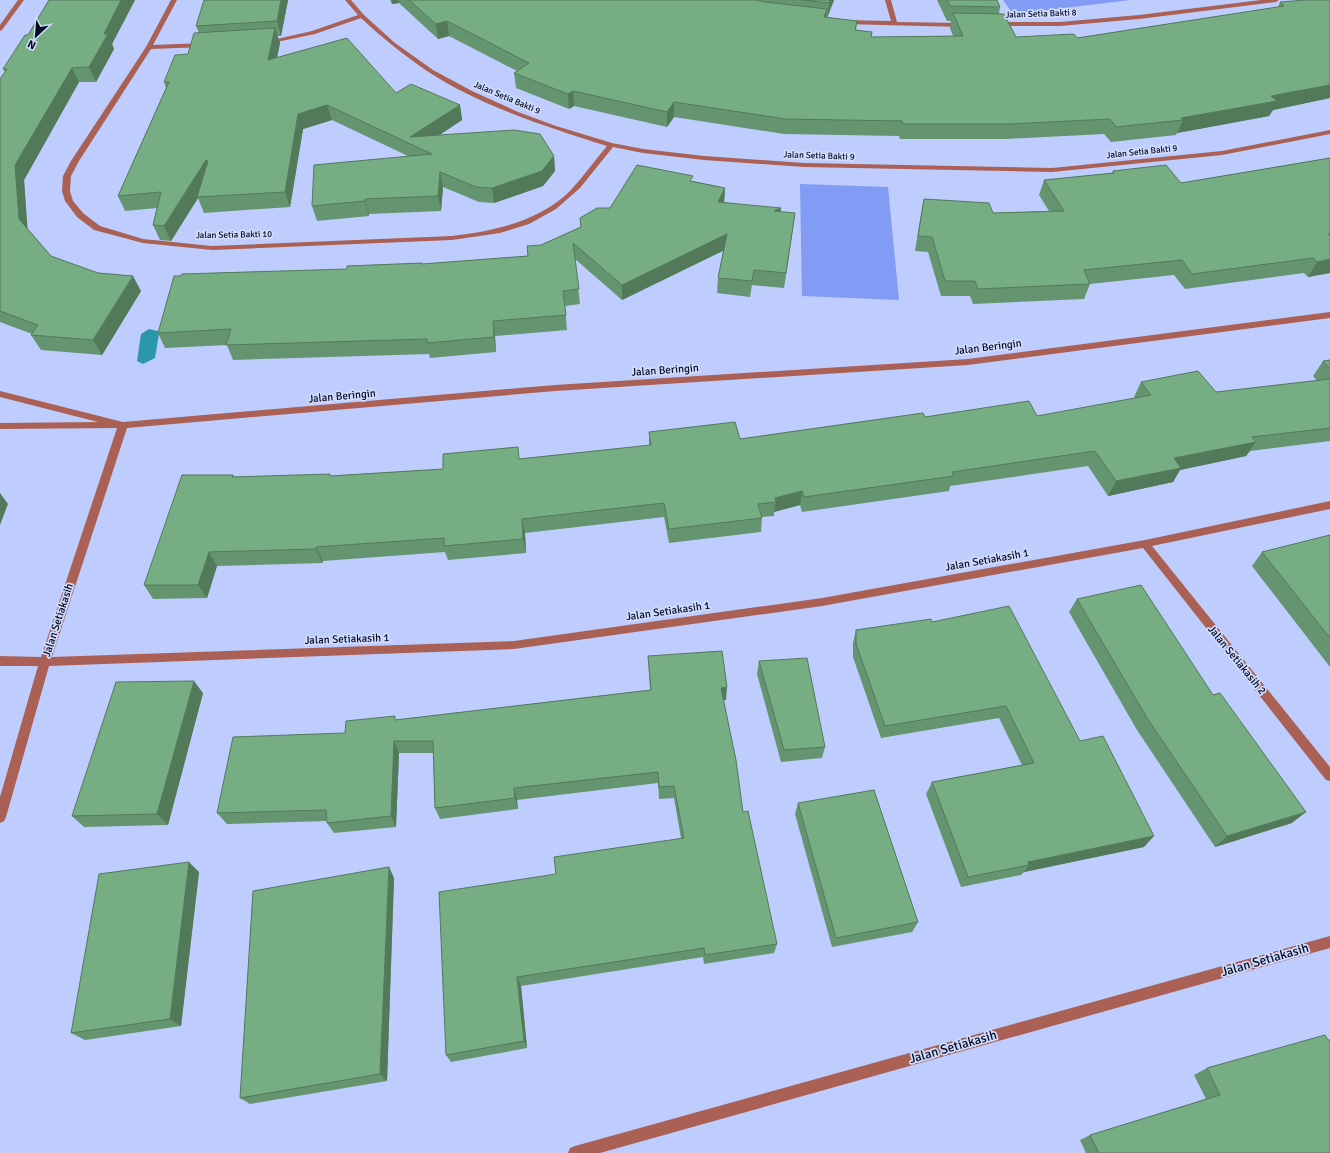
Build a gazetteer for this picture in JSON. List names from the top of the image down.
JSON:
{
  "streets": {
    "street": [
      "Jalan Setia Bakti 8",
      "Jalan Setia Bakti 9",
      "Jalan Setia Bakti 10",
      "Jalan Beringin",
      "Jalan Setiakasih 1",
      "Jalan Setiakasih",
      "Jalan Setiakasih 2"
    ]
  },
  "crossings": [
    ["Jalan Setia Bakti 9", "Jalan Setia Bakti 10"],
    ["Jalan Beringin", "Jalan Setiakasih"],
    ["Jalan Setiakasih 1", "Jalan Setiakasih"],
    ["Jalan Setiakasih 1", "Jalan Setiakasih 2"]
  ],
  "north": "bottom left"
}
